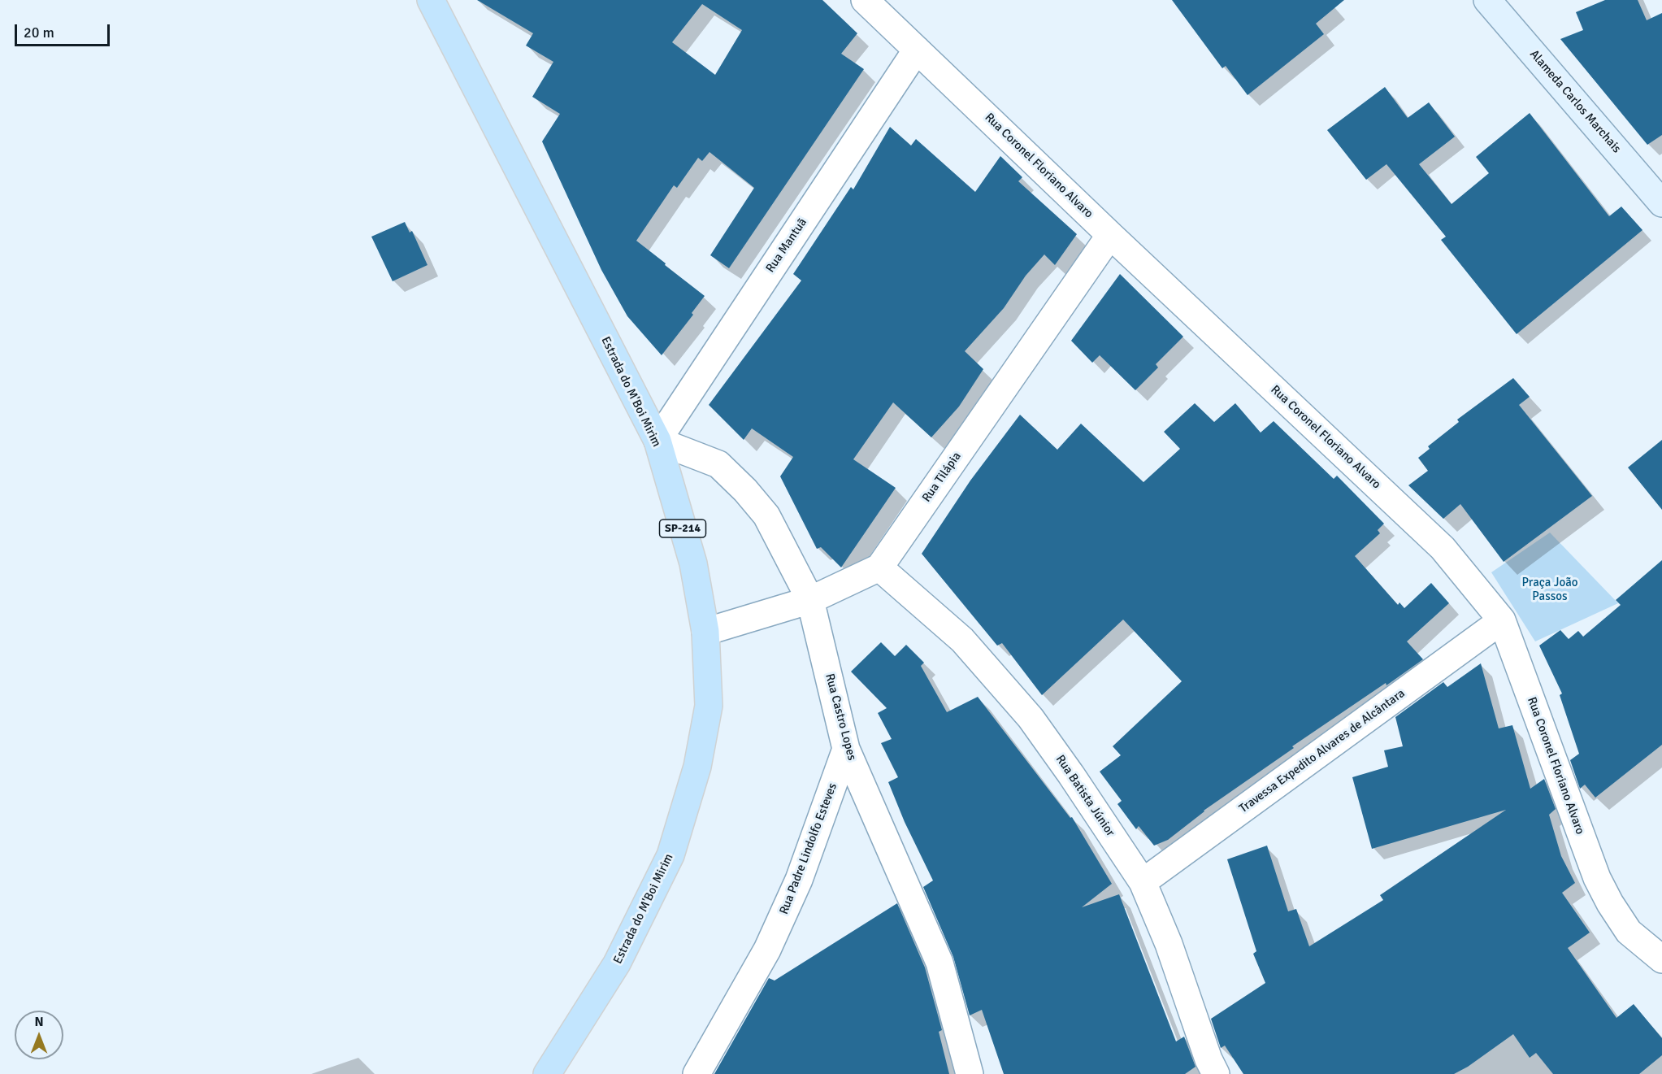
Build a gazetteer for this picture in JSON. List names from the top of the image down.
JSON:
{
  "streets": {
    "main road": ["Estrada do M'Boi Mirim", "SP-214"],
    "street": [
      "Alameda Carlos Marchais",
      "Rua Coronel Floriano Alvaro",
      "Rua Mantuã",
      "Rua Tilápia",
      "Rua Castro Lopes",
      "Travessa Expedito Alvares de Alcântara",
      "Rua Batista Júnior",
      "Rua Padre Lindolfo Esteves"
    ]
  },
  "crossings": [
    ["Rua Coronel Floriano Alvaro", "Rua Mantuã"],
    ["Rua Coronel Floriano Alvaro", "Rua Tilápia"],
    ["Rua Coronel Floriano Alvaro", "Travessa Expedito Alvares de Alcântara"],
    ["Rua Mantuã", "Estrada do M'Boi Mirim"],
    ["Rua Mantuã", "Rua Castro Lopes"],
    ["Estrada do M'Boi Mirim", "Rua Castro Lopes"],
    ["Rua Tilápia", "Rua Batista Júnior"],
    ["Rua Castro Lopes", "Rua Padre Lindolfo Esteves"],
    ["Travessa Expedito Alvares de Alcântara", "Rua Batista Júnior"]
  ],
  "parks": ["Praça João Passos"],
  "scale_bar": "20 m",
  "north": "top"
}
